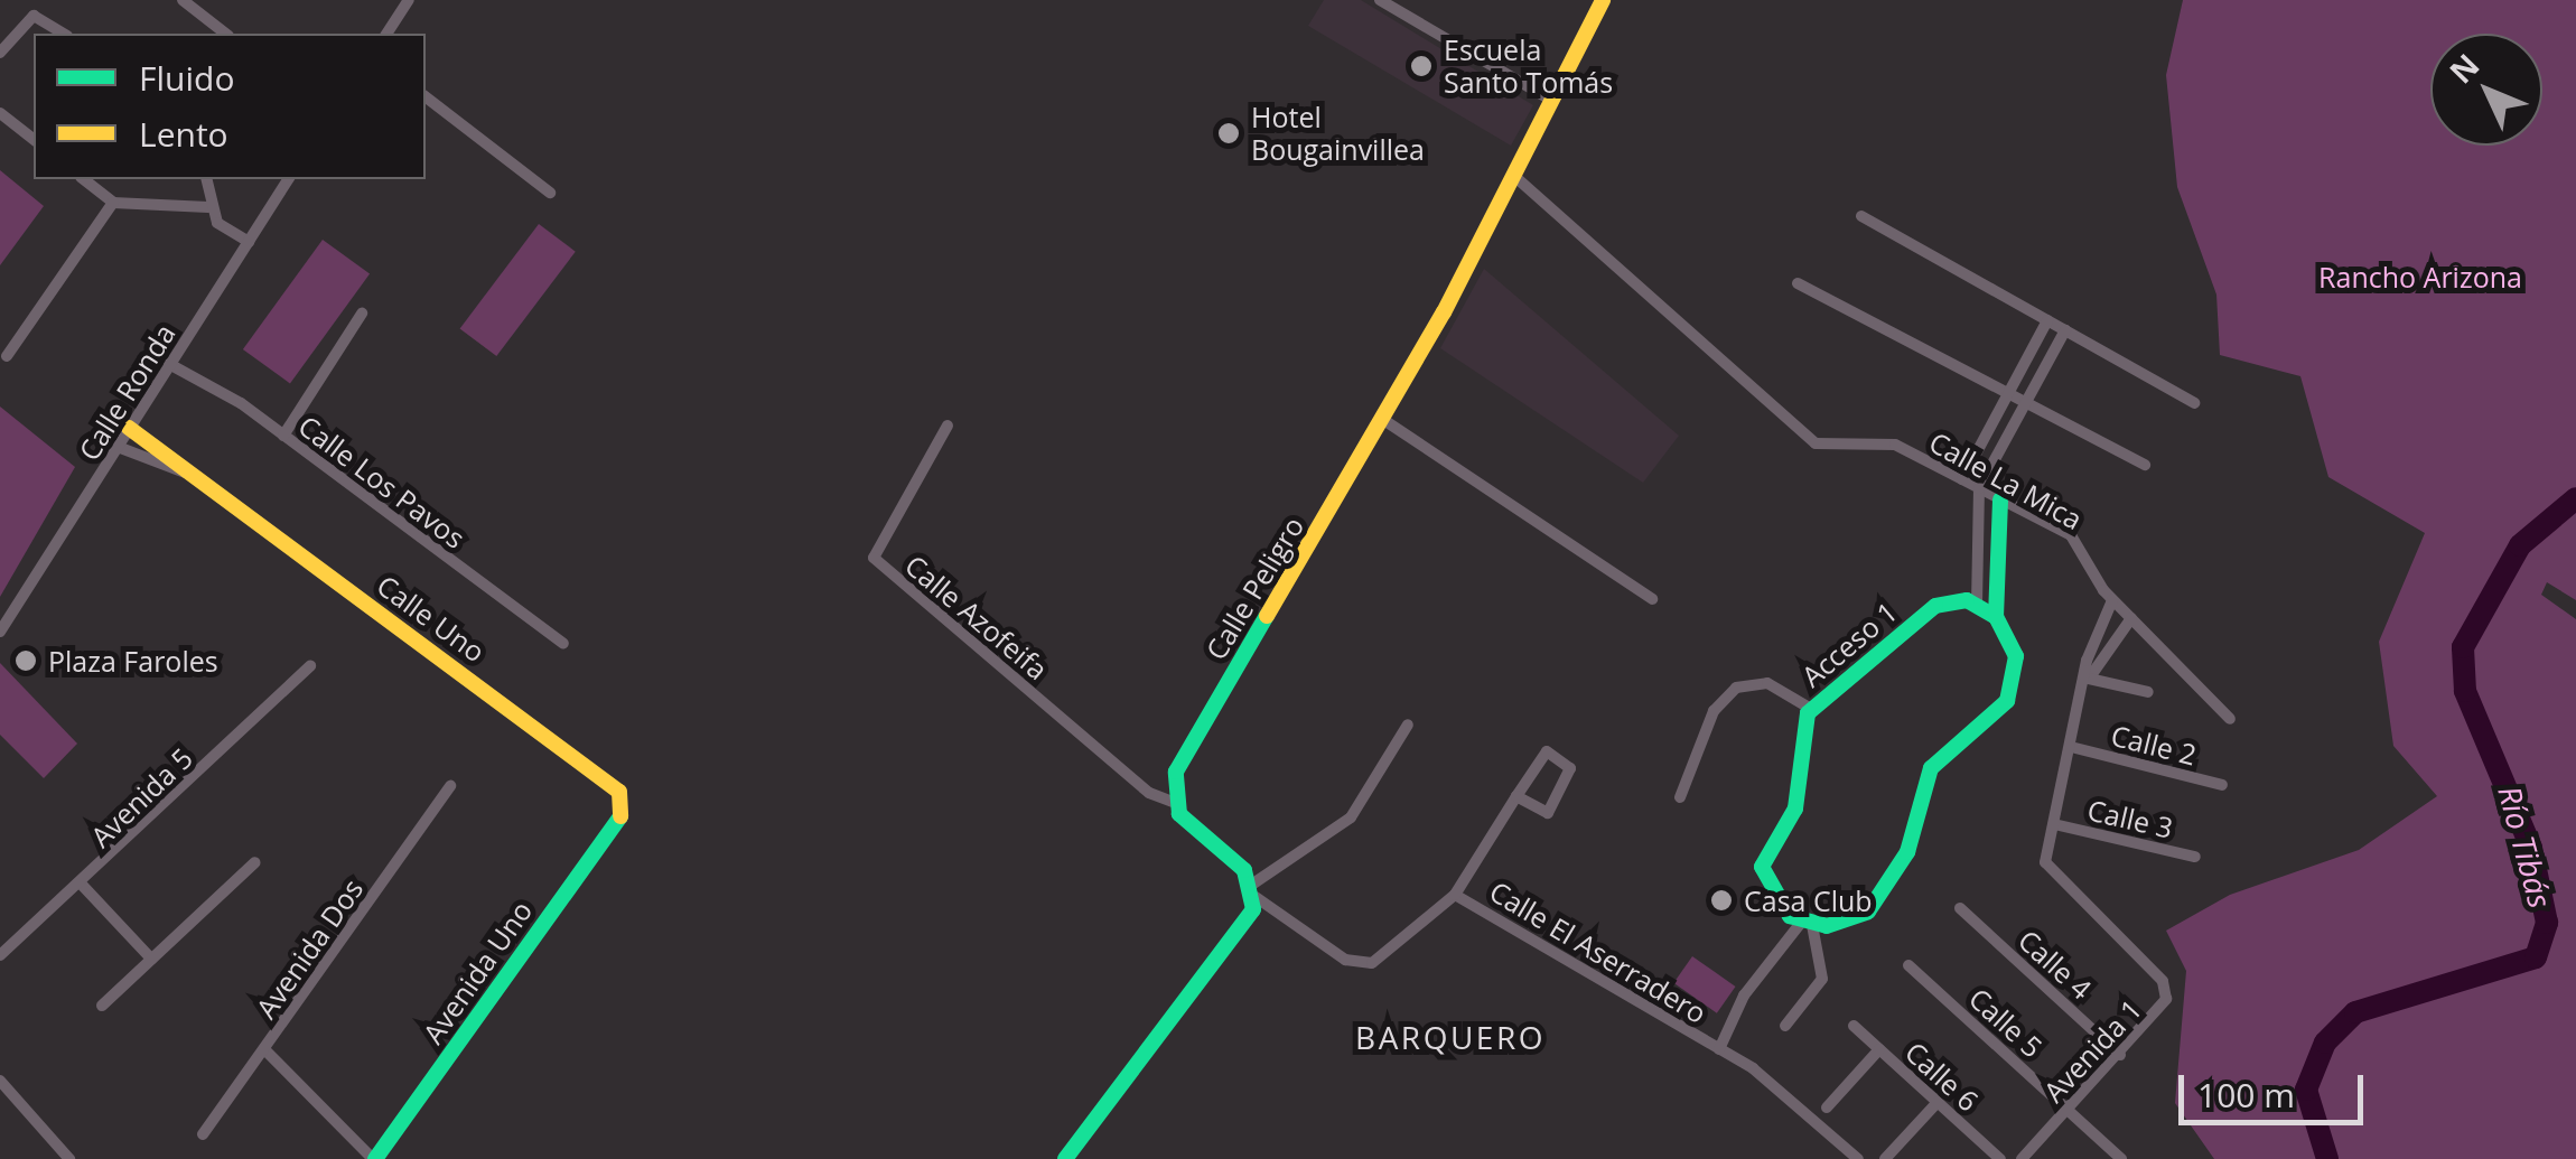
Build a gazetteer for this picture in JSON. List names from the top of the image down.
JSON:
{
  "streets": {
    "street": [
      "Calle Ronda",
      "Calle La Mica",
      "Calle Los Pavos",
      "Calle Peligro",
      "Calle Azofeifa",
      "Calle Uno",
      "Acceso 1",
      "Calle 2",
      "Avenida 5",
      "Calle 3",
      "Avenida Dos",
      "Calle El Aserradero",
      "Calle 4",
      "Avenida Uno",
      "Calle 5",
      "Avenida 1",
      "Calle 6"
    ]
  },
  "crossings": [
    ["Calle Ronda", "Calle Los Pavos"],
    ["Calle Ronda", "Calle Uno"],
    ["Calle La Mica", "Calle Peligro"],
    ["Calle La Mica", "Avenida 1"],
    ["Calle Peligro", "Calle Azofeifa"],
    ["Calle Uno", "Avenida Uno"],
    ["Calle 2", "Avenida 1"],
    ["Calle 3", "Avenida 1"],
    ["Calle 4", "Avenida 1"],
    ["Calle 5", "Avenida 1"]
  ],
  "districts": ["BARQUERO"],
  "water": ["Río Tibás"],
  "parks": ["Rancho Arizona"],
  "places": [
    "Escuela Santo Tomás",
    "Hotel Bougainvillea",
    "Plaza Faroles",
    "Casa Club"
  ],
  "legend": ["Fluido", "Lento"],
  "scale_bar": "100 m",
  "north": "top left"
}
